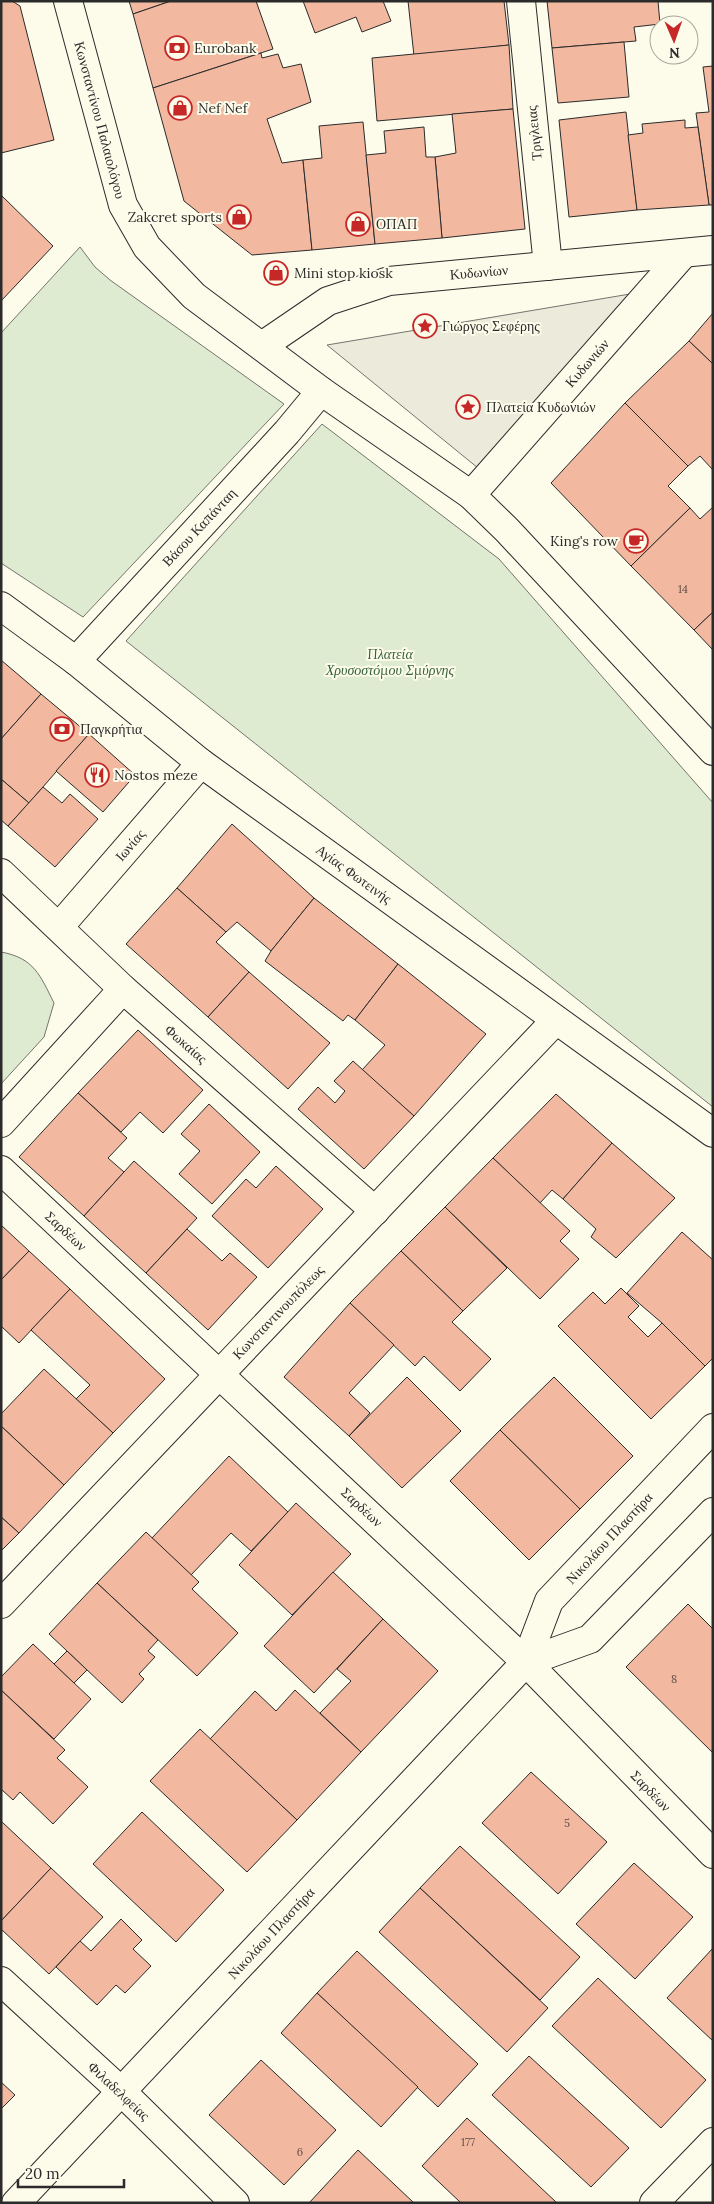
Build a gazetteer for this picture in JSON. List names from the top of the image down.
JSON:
{
  "streets": {
    "street": [
      "Κωνσταντίνου Παλαιολόγου",
      "Τριγλειας",
      "Κυδωνίων",
      "Κυδωνιών",
      "Βάσου Καπάνταη",
      "Ιωνίας",
      "Αγίας Φωτεινής",
      "Φωκαίας",
      "Σαρδέων",
      "Κωνσταντινουπόλεως",
      "Νικολάου Πλαστήρα",
      "Φιλαδελφείας"
    ]
  },
  "crossings": [
    ["Κωνσταντίνου Παλαιολόγου", "Κυδωνίων"],
    ["Κωνσταντίνου Παλαιολόγου", "Βάσου Καπάνταη"],
    ["Τριγλειας", "Κυδωνίων"],
    ["Κυδωνίων", "Κυδωνιών"],
    ["Βάσου Καπάνταη", "Αγίας Φωτεινής"],
    ["Ιωνίας", "Αγίας Φωτεινής"],
    ["Ιωνίας", "Φωκαίας"],
    ["Αγίας Φωτεινής", "Κωνσταντινουπόλεως"],
    ["Φωκαίας", "Κωνσταντινουπόλεως"],
    ["Σαρδέων", "Κωνσταντινουπόλεως"],
    ["Σαρδέων", "Νικολάου Πλαστήρα"],
    ["Νικολάου Πλαστήρα", "Φιλαδελφείας"]
  ],
  "parks": ["Πλατεία Χρυσοστόμου Σμύρνης"],
  "places": {
    "bank": ["Eurobank", "Παγκρήτια"],
    "shop": [
      "Nef Nef",
      "Zakcret sports",
      "ΟΠΑΠ",
      "Mini stop kiosk"
    ],
    "place": ["Γιώργος Σεφέρης", "Πλατεία Κυδωνιών"],
    "cafe": ["King's row"],
    "restaurant": ["Nostos meze"]
  },
  "house_numbers": [
    "14",
    "8",
    "5",
    "177",
    "6"
  ],
  "scale_bar": "20 m",
  "north": "bottom"
}
